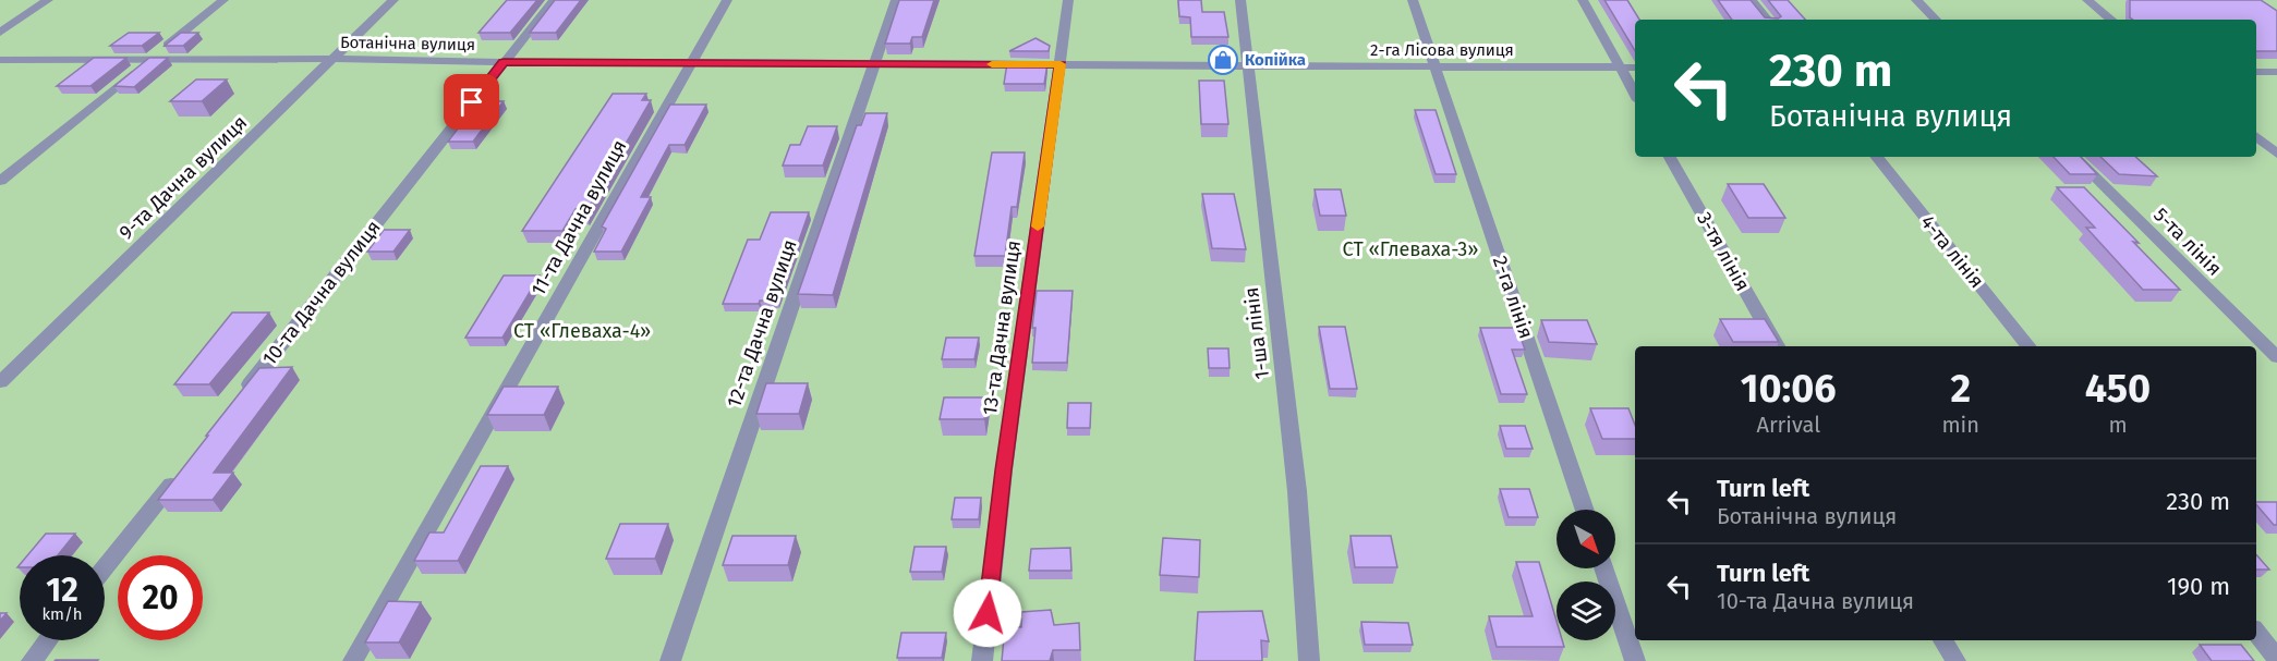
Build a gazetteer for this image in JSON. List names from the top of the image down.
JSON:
{
  "streets": {
    "street": [
      "Ботанічна вулиця",
      "2-га Лісова вулиця",
      "9-та Дачна вулиця",
      "11-та Дачна вулиця",
      "5-та лінія",
      "3-тя лінія",
      "4-та лінія",
      "10-та Дачна вулиця",
      "2-га лінія",
      "12-та Дачна вулиця",
      "13-та Дачна вулиця",
      "1-ша лінія"
    ]
  },
  "crossings": [
    ["Ботанічна вулиця", "2-га Лісова вулиця"],
    ["Ботанічна вулиця", "9-та Дачна вулиця"],
    ["Ботанічна вулиця", "11-та Дачна вулиця"],
    ["Ботанічна вулиця", "10-та Дачна вулиця"],
    ["Ботанічна вулиця", "12-та Дачна вулиця"],
    ["Ботанічна вулиця", "13-та Дачна вулиця"],
    ["Ботанічна вулиця", "1-ша лінія"],
    ["2-га Лісова вулиця", "2-га лінія"],
    ["2-га Лісова вулиця", "1-ша лінія"]
  ],
  "parks": ["СТ «Глеваха-3»", "СТ «Глеваха-4»"],
  "places": {
    "shop": ["Копійка"]
  },
  "north": "bottom right",
  "page": {
    "turn": ["230 m", "Ботанічна вулиця"],
    "eta": [
      "10:06",
      "Arrival",
      "2",
      "min",
      "450",
      "m"
    ],
    "list": [
      {
        "name": "Turn left",
        "note": "Ботанічна вулиця",
        "value": "230 m"
      },
      {
        "name": "Turn left",
        "note": "10-та Дачна вулиця",
        "value": "190 m"
      }
    ],
    "speed": "12 km/h",
    "limit": "20"
  }
}
